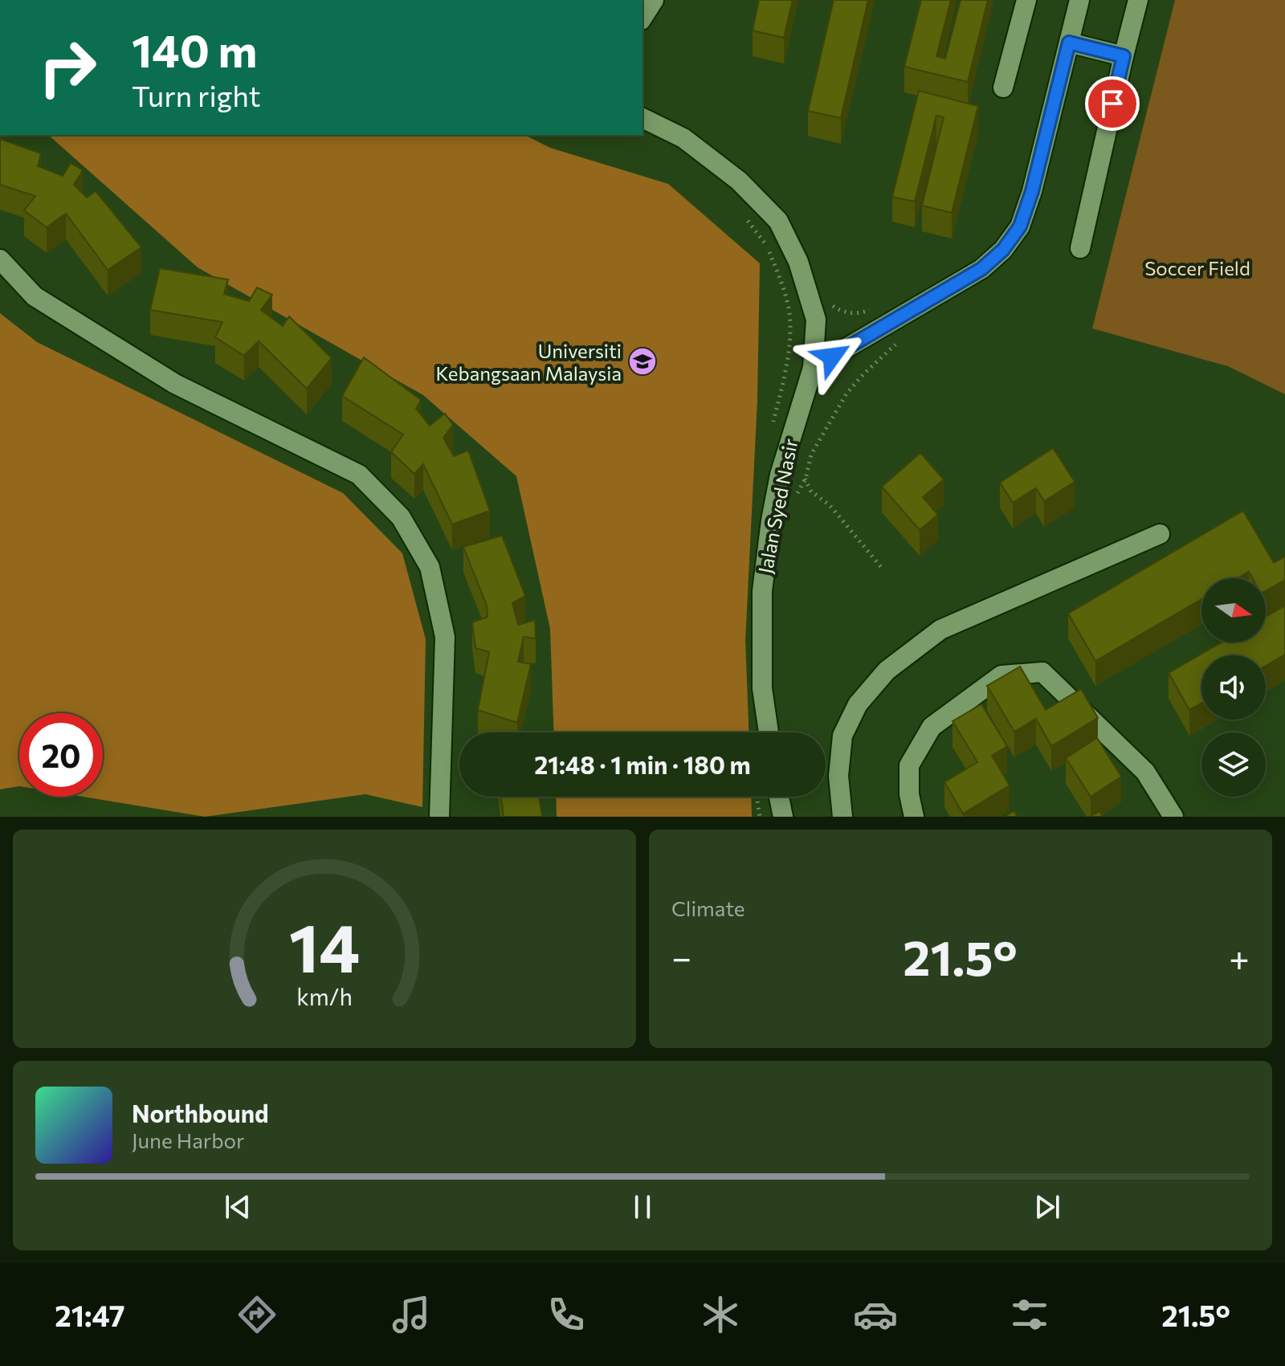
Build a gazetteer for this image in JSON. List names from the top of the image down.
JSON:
{
  "streets": {
    "street": ["Jalan Syed Nasir"]
  },
  "parks": ["Soccer Field"],
  "places": {
    "school or university": ["Universiti Kebangsaan Malaysia"]
  },
  "north": "right",
  "page": {
    "turn": ["140 m", "Turn right"],
    "limit": "20",
    "trip": "21:48 · 1 min · 180 m",
    "tile": "Climate",
    "heat": ["−", "21.5°", "+"],
    "song": ["Northbound", "June Harbor"],
    "tabs": ["21:47", "21.5°"],
    "gauge": ["14", "km/h"]
  }
}
